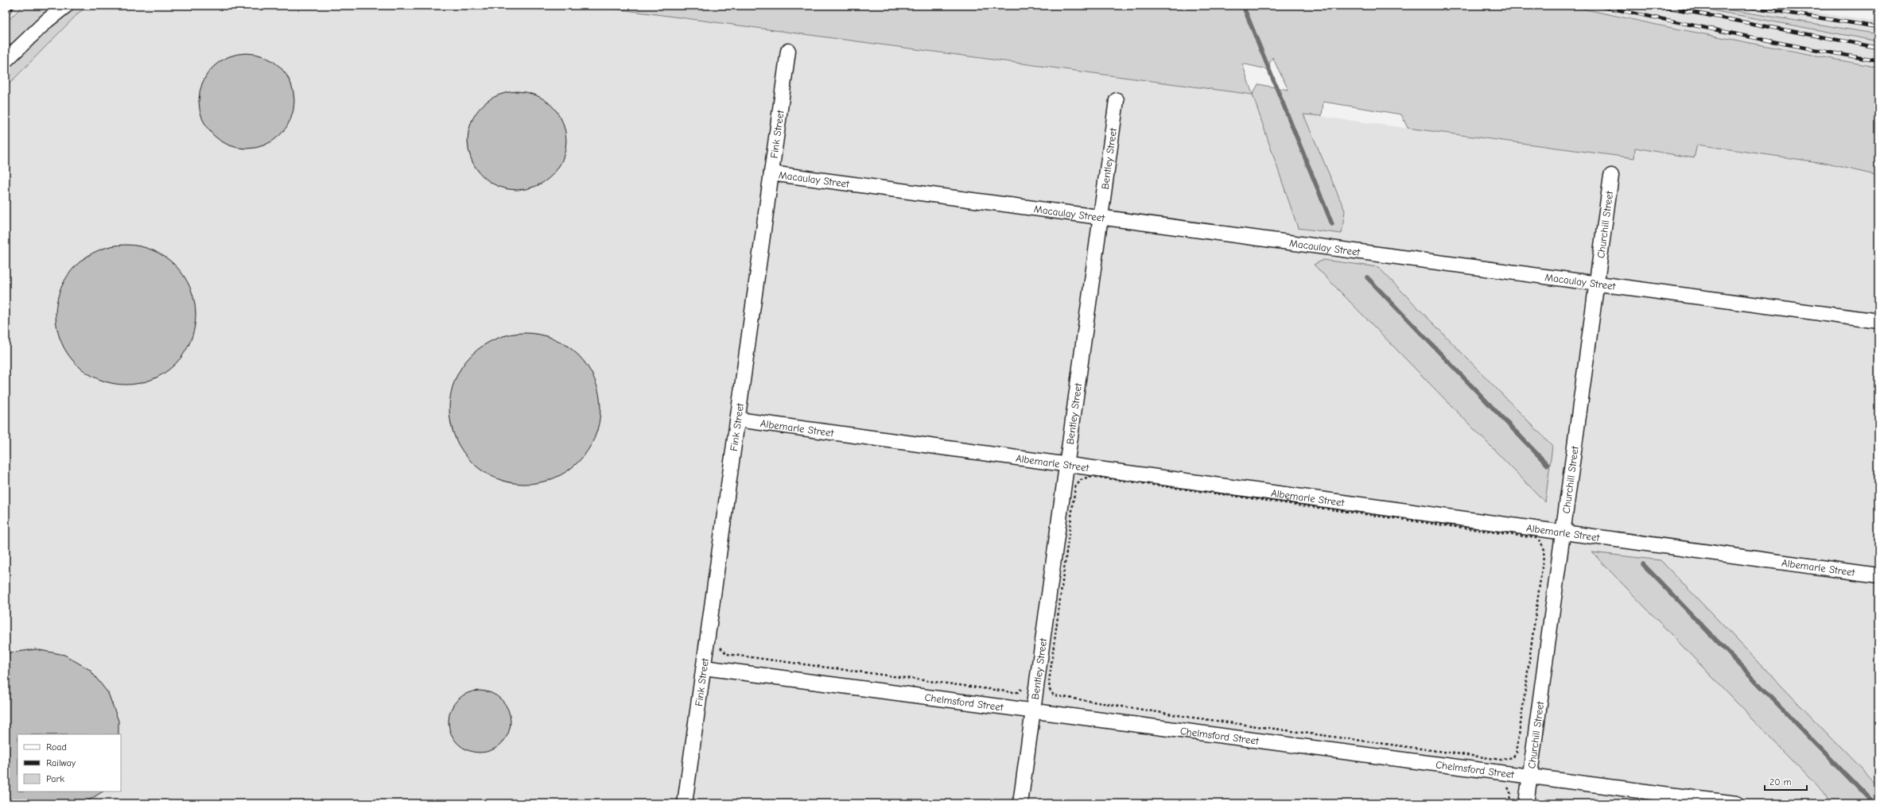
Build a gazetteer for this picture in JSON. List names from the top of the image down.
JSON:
{
  "streets": {
    "street": [
      "Fink Street",
      "Bentley Street",
      "Macaulay Street",
      "Churchill Street",
      "Albemarle Street",
      "Chelmsford Street"
    ]
  },
  "crossings": [
    ["Fink Street", "Macaulay Street"],
    ["Fink Street", "Albemarle Street"],
    ["Fink Street", "Chelmsford Street"],
    ["Bentley Street", "Macaulay Street"],
    ["Bentley Street", "Albemarle Street"],
    ["Bentley Street", "Chelmsford Street"],
    ["Macaulay Street", "Churchill Street"],
    ["Churchill Street", "Albemarle Street"],
    ["Churchill Street", "Chelmsford Street"]
  ],
  "legend": ["Road", "Railway", "Park"],
  "scale_bar": "20 m"
}
